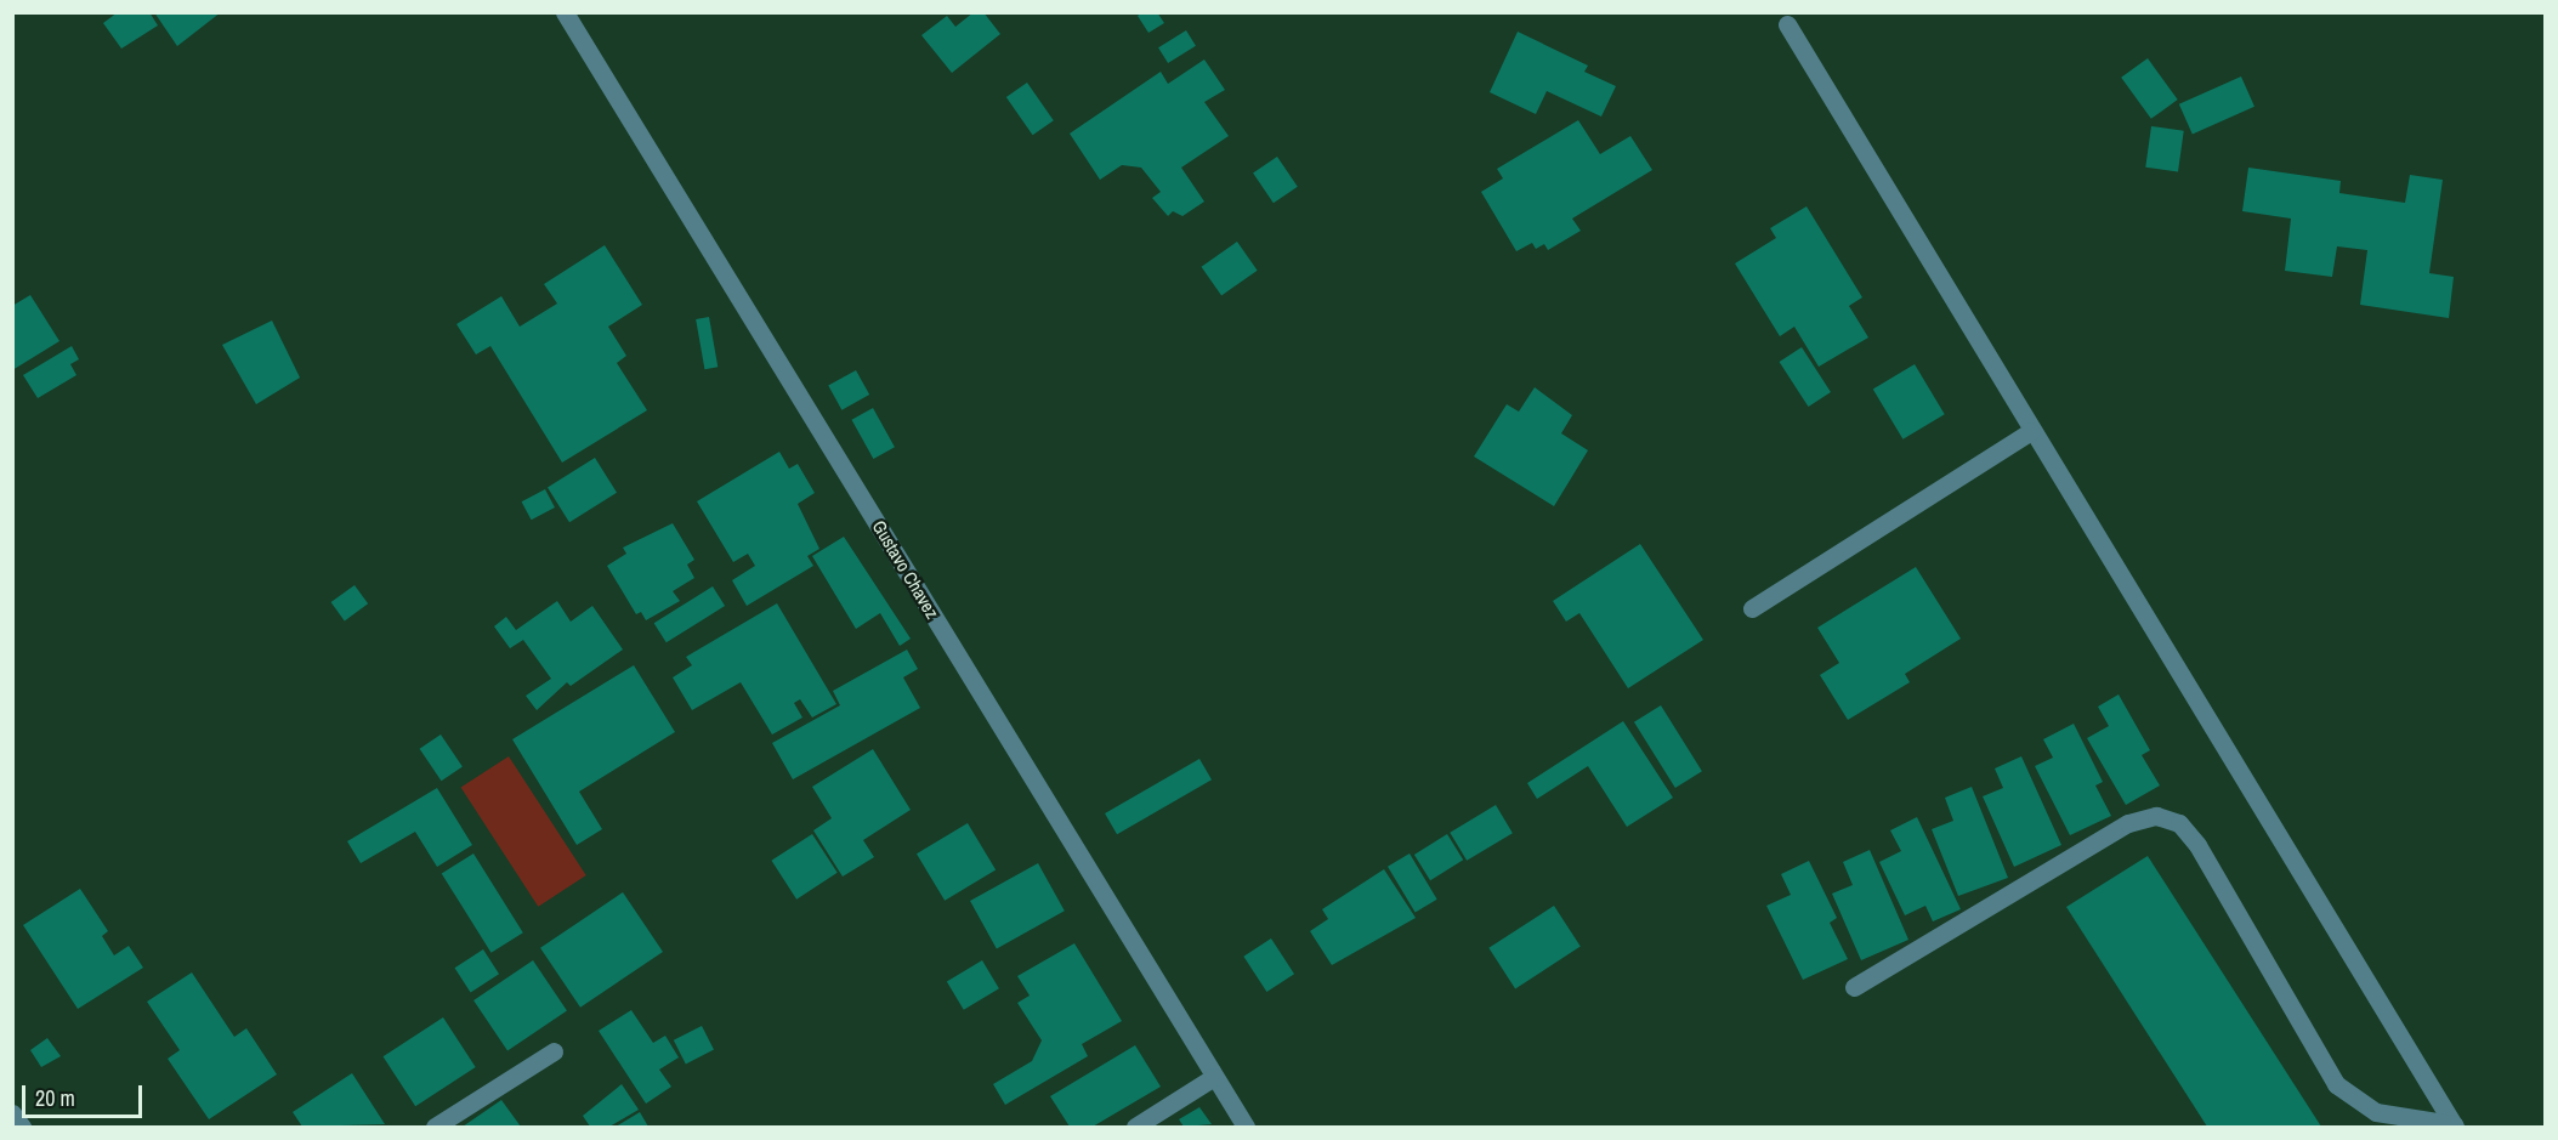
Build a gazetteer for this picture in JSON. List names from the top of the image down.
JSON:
{
  "streets": {
    "street": ["Gustavo Chavez"]
  },
  "scale_bar": "20 m"
}
